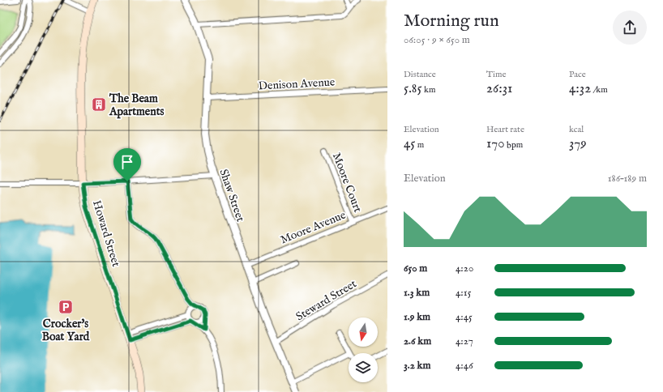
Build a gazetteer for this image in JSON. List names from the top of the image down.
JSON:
{
  "streets": {
    "main road": ["Howard Street"],
    "street": [
      "Denison Avenue",
      "Moore Court",
      "Shaw Street",
      "Moore Avenue",
      "Steward Street"
    ]
  },
  "crossings": [
    ["Denison Avenue", "Shaw Street"],
    ["Moore Court", "Moore Avenue"],
    ["Shaw Street", "Moore Avenue"],
    ["Shaw Street", "Steward Street"]
  ],
  "places": {
    "building": ["The Beam Apartments"],
    "parking": ["Crocker's Boat Yard"]
  },
  "north": "bottom",
  "page": {
    "heading": ["Morning run", "06:05 · 9 × 650 m"],
    "stats": [
      ["Distance", "5.85 km"],
      ["Time", "26:31"],
      ["Pace", "4:32 /km"],
      ["Elevation", "45 m"],
      ["Heart rate", "170 bpm"],
      ["kcal", "379"]
    ],
    "chart": ["Elevation", "186–189 m"],
    "list": [
      {
        "name": "650 m",
        "note": "4:20"
      },
      {
        "name": "1.3 km",
        "note": "4:15"
      },
      {
        "name": "1.9 km",
        "note": "4:45"
      },
      {
        "name": "2.6 km",
        "note": "4:27"
      },
      {
        "name": "3.2 km",
        "note": "4:46"
      }
    ]
  }
}
